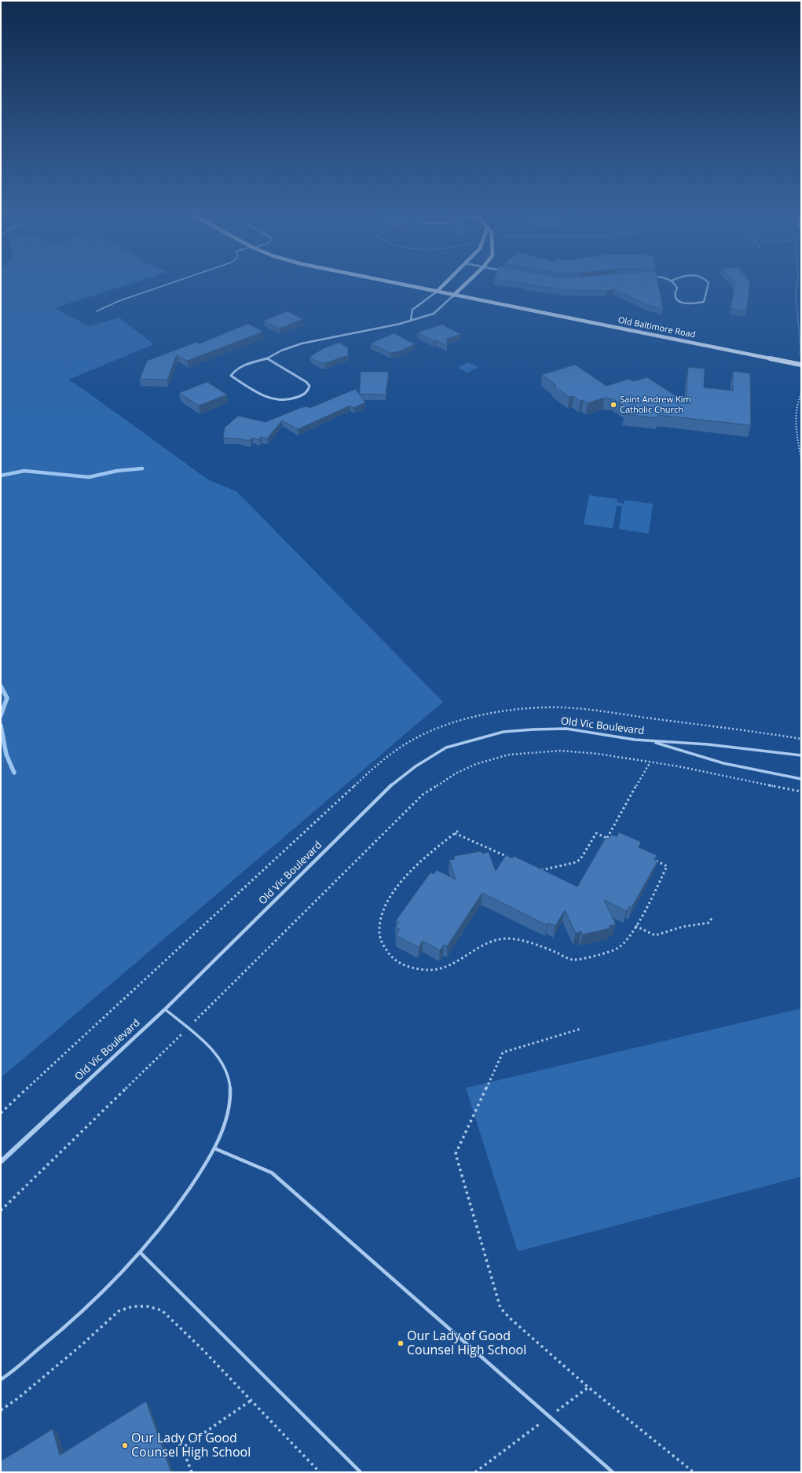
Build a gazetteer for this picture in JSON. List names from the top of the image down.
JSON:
{
  "streets": {
    "street": ["Old Baltimore Road", "Old Vic Boulevard"]
  },
  "places": ["Saint Andrew Kim Catholic Church", "Our Lady of Good Counsel High School", "Our Lady Of Good Counsel High School"]
}
